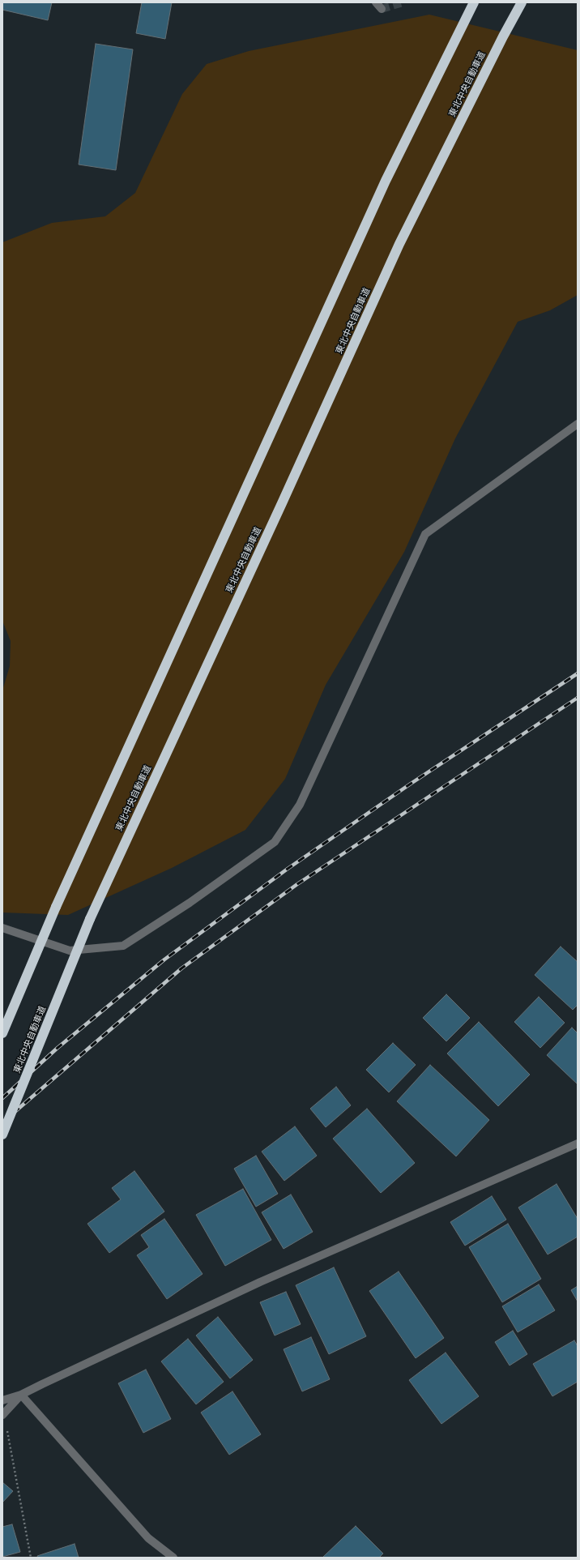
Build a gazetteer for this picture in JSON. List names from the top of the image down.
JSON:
{
  "streets": {
    "highway": ["東北中央自動車道"]
  }
}
